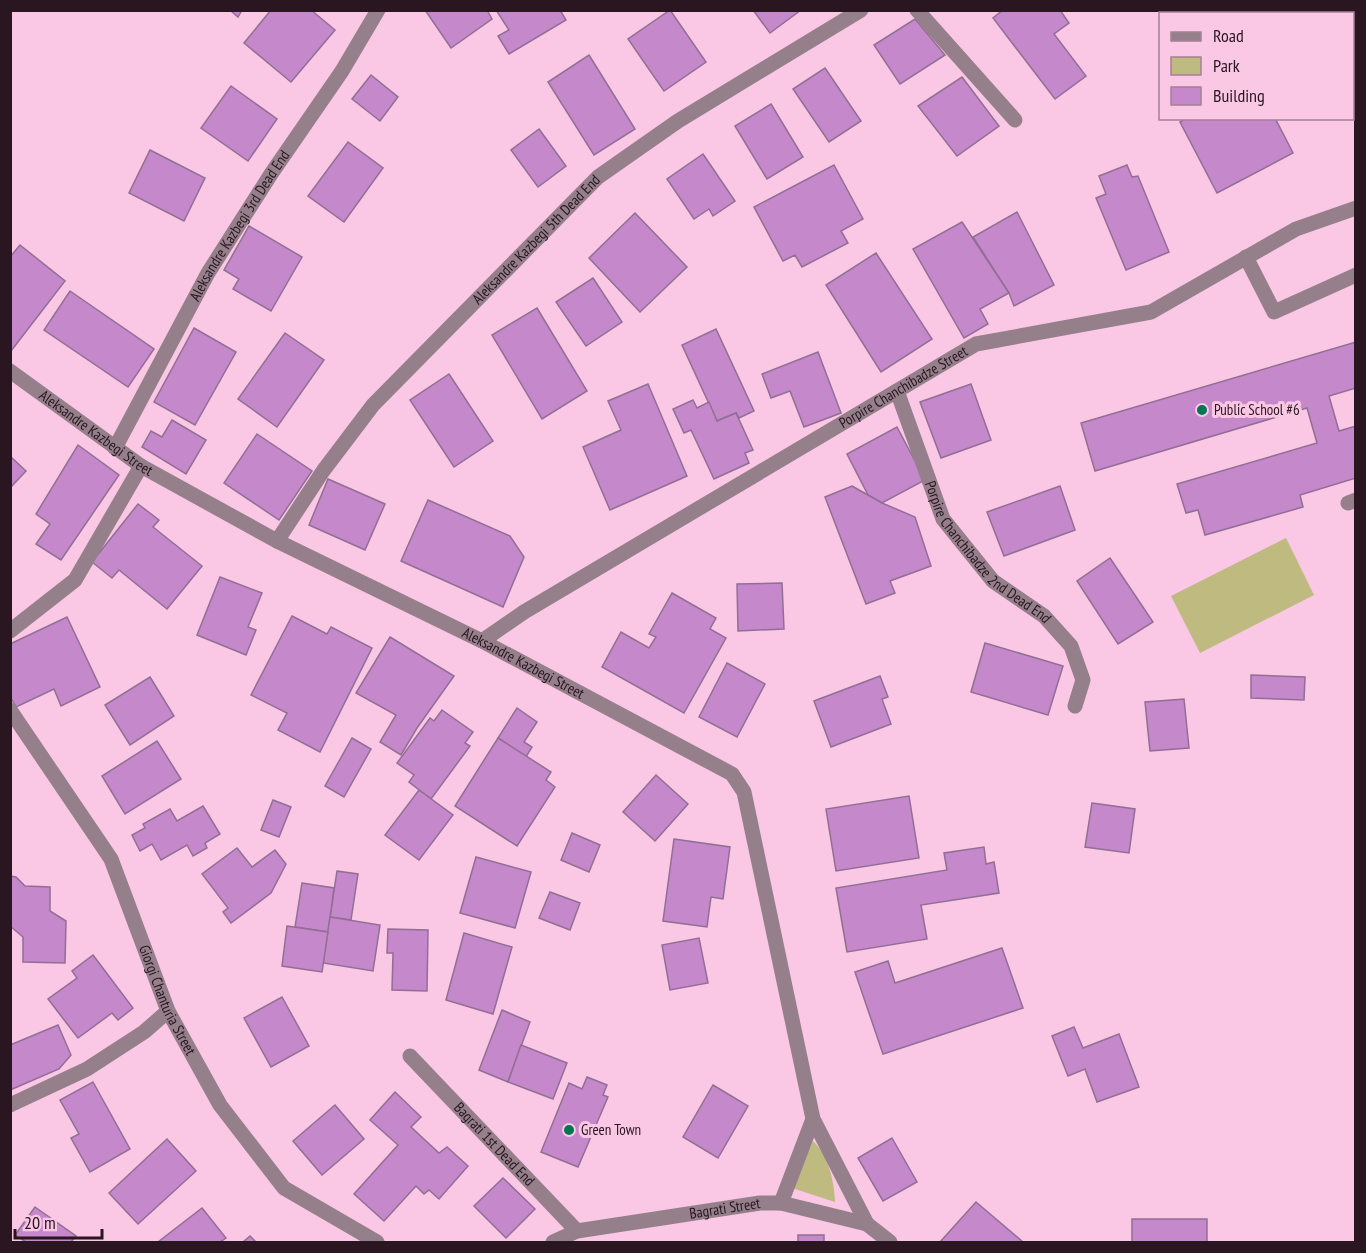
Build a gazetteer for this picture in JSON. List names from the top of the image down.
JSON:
{
  "streets": {
    "street": [
      "Aleksandre Kazbegi 3rd Dead End",
      "Aleksandre Kazbegi 5th Dead End",
      "Porpire Chanchibadze Street",
      "Aleksandre Kazbegi Street",
      "Porpire Chanchibadze 2nd Dead End",
      "Giorgi Chanturia Street",
      "Bagrati 1st Dead End",
      "Bagrati Street"
    ]
  },
  "crossings": [
    ["Aleksandre Kazbegi 3rd Dead End", "Aleksandre Kazbegi Street"],
    ["Aleksandre Kazbegi 5th Dead End", "Aleksandre Kazbegi Street"],
    ["Porpire Chanchibadze Street", "Aleksandre Kazbegi Street"],
    ["Porpire Chanchibadze Street", "Porpire Chanchibadze 2nd Dead End"],
    ["Aleksandre Kazbegi Street", "Bagrati Street"],
    ["Bagrati 1st Dead End", "Bagrati Street"]
  ],
  "places": ["Public School #6", "Green Town"],
  "legend": ["Road", "Park", "Building"],
  "scale_bar": "20 m"
}
